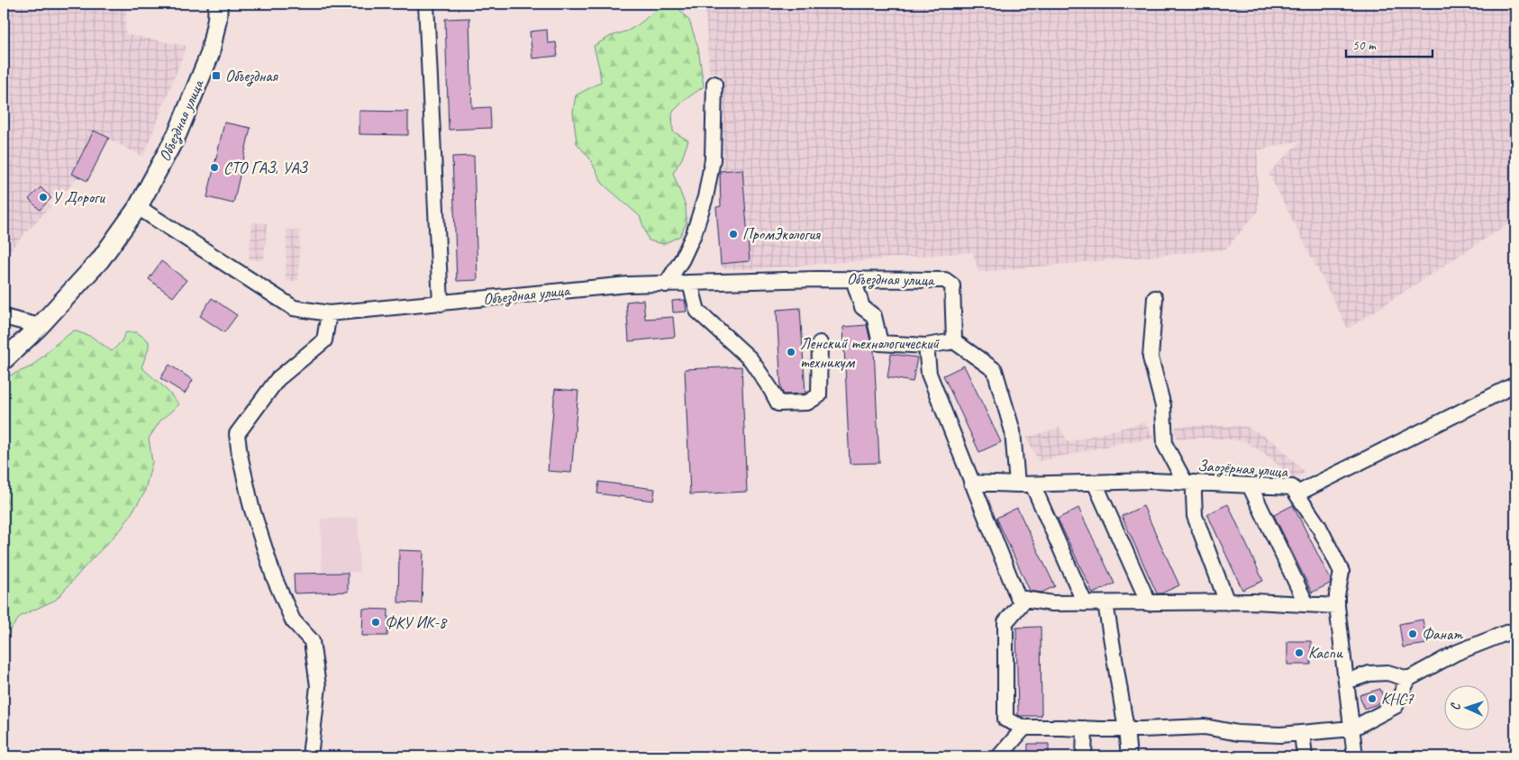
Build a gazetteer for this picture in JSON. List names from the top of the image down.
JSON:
{
  "streets": {
    "main road": ["Объездная улица"],
    "street": ["Заозёрная улица"]
  },
  "places": {
    "transit": ["Объездная"],
    "other": [
      "СТО ГАЗ, УАЗ",
      "У Дороги",
      "ПромЭкология",
      "Ленский технологический техникум",
      "ФКУ ИК-8",
      "Фанат",
      "Каспи",
      "КНС7"
    ]
  },
  "scale_bar": "50 m",
  "north": "left"
}
